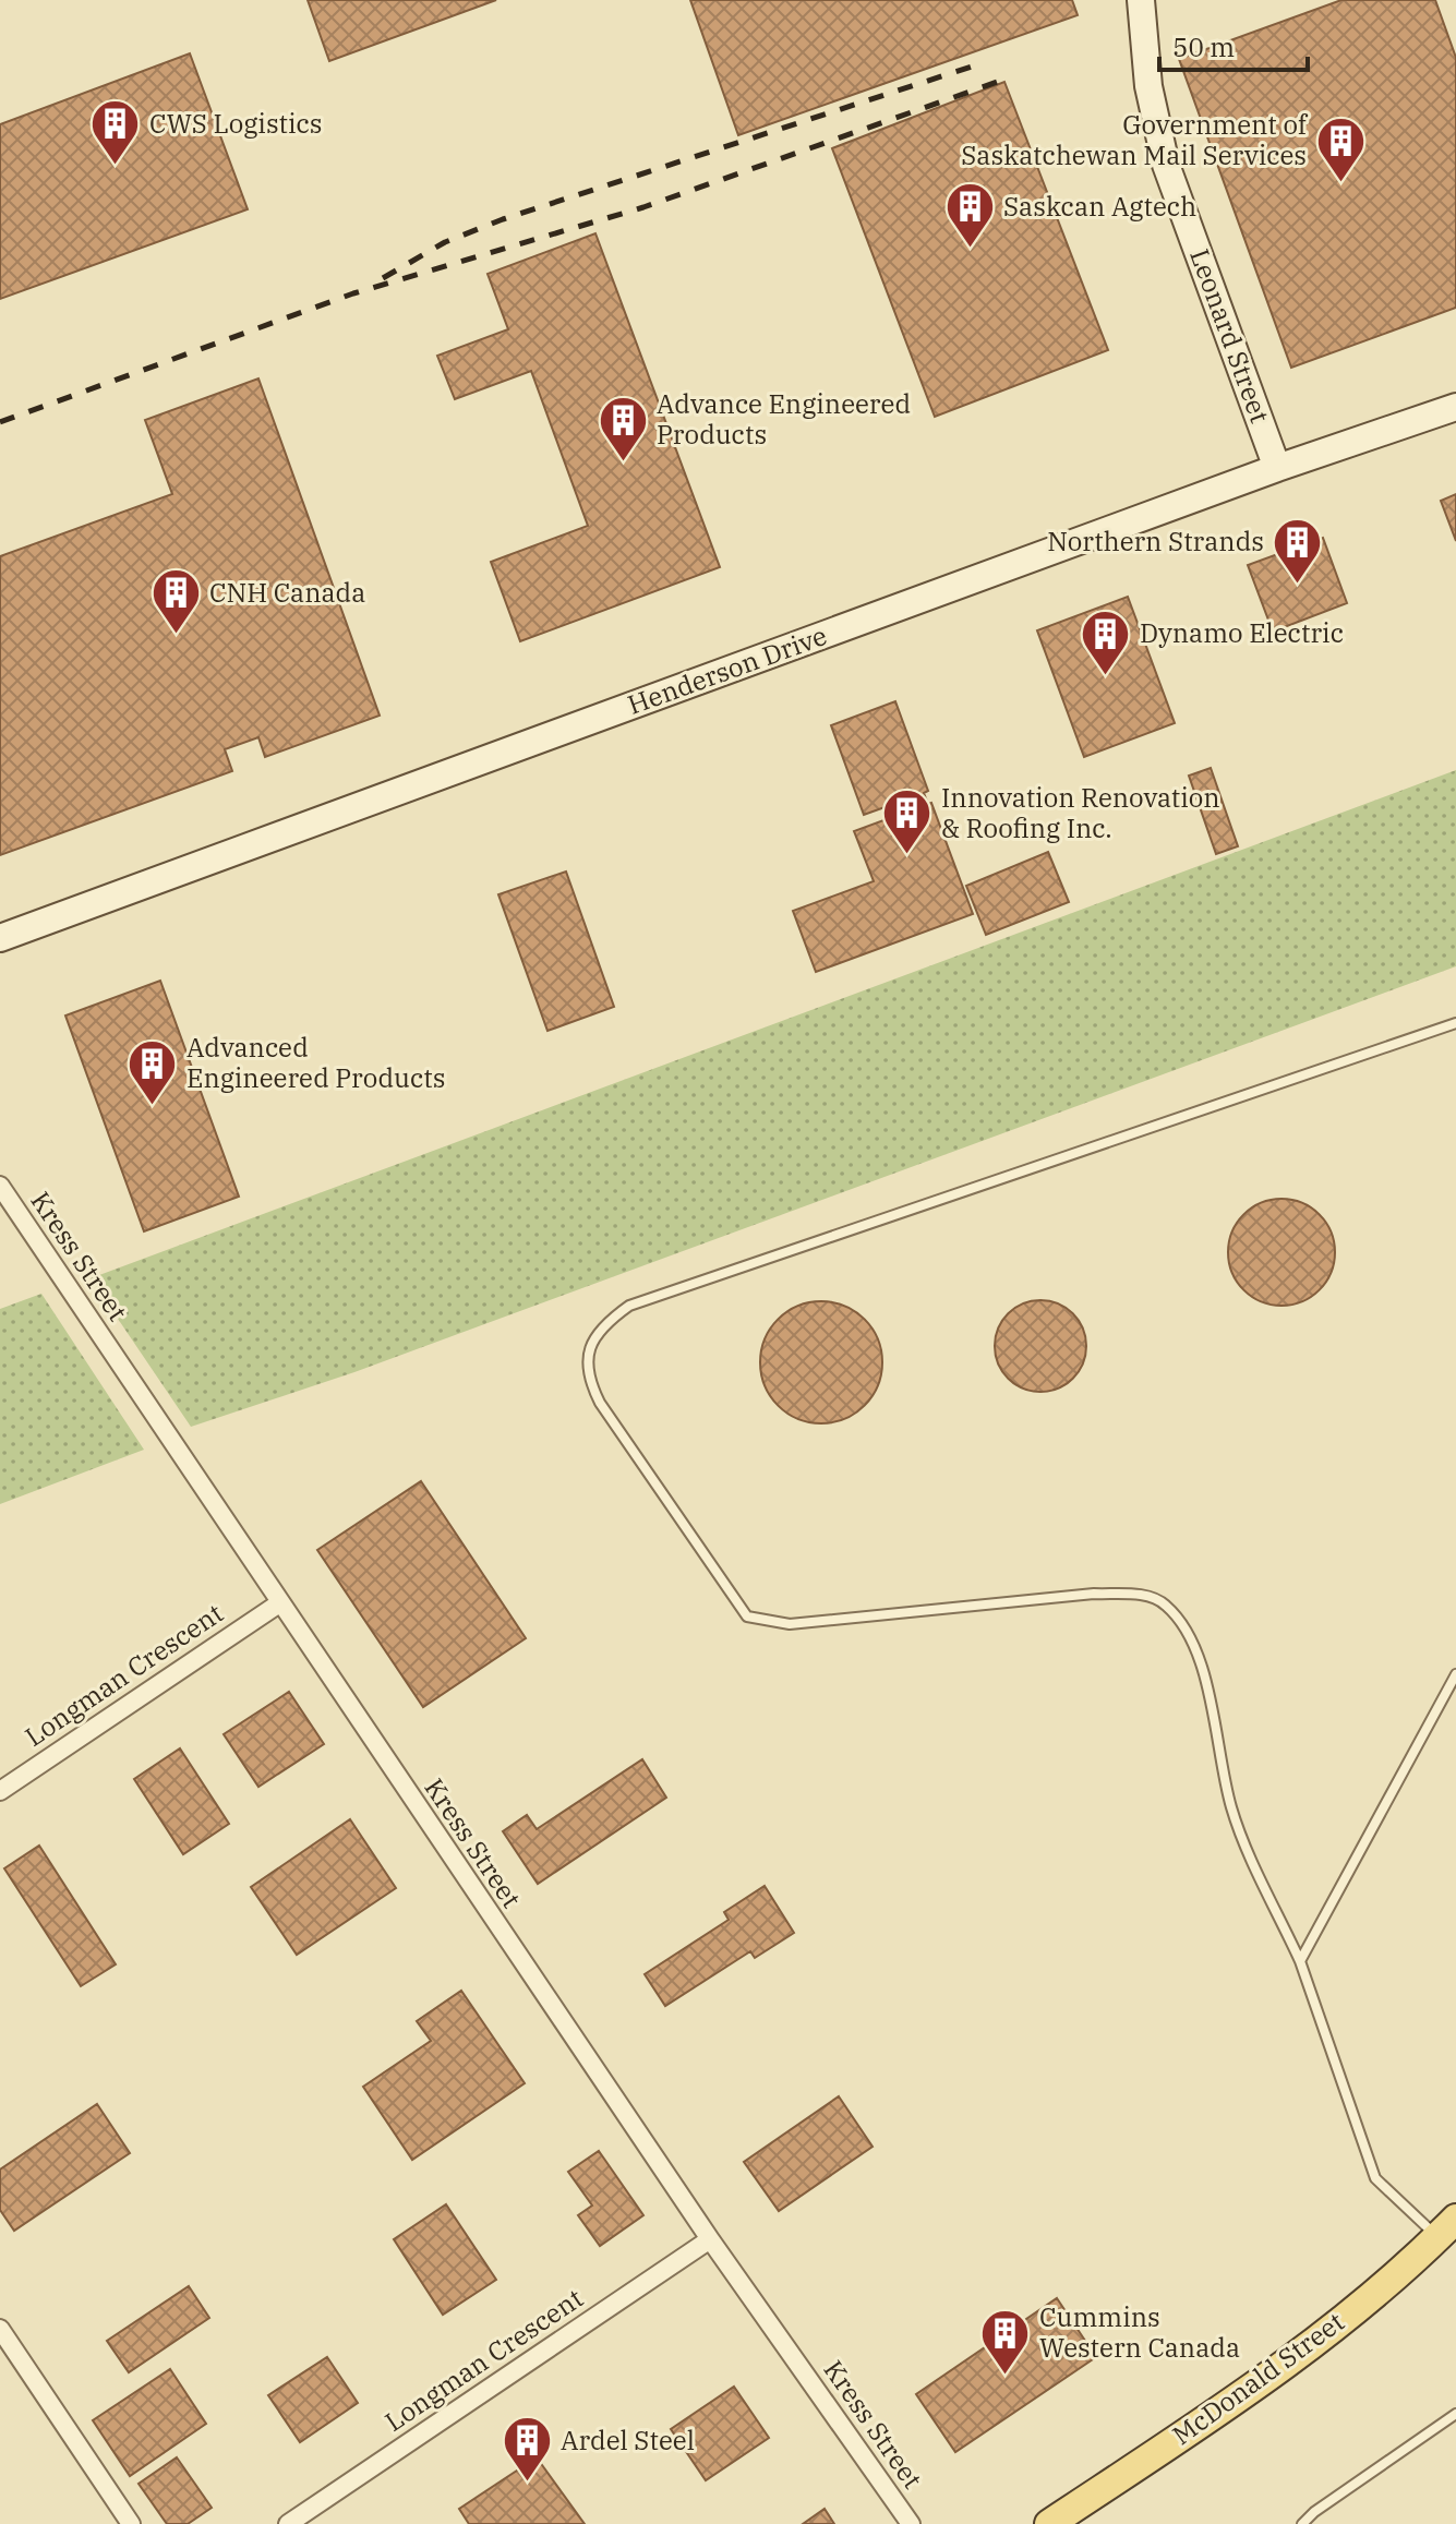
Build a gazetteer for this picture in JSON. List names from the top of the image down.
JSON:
{
  "streets": {
    "main road": ["McDonald Street"],
    "street": [
      "Leonard Street",
      "Henderson Drive",
      "Kress Street",
      "Longman Crescent"
    ]
  },
  "crossings": [
    ["Leonard Street", "Henderson Drive"],
    ["Kress Street", "Longman Crescent"]
  ],
  "places": {
    "building": [
      "CWS Logistics",
      "Government of Saskatchewan Mail Services",
      "Saskcan Agtech",
      "Advance Engineered Products",
      "Northern Strands",
      "CNH Canada",
      "Dynamo Electric",
      "Innovation Renovation & Roofing Inc.",
      "Advanced Engineered Products",
      "Cummins Western Canada",
      "Ardel Steel"
    ]
  },
  "scale_bar": "50 m"
}
